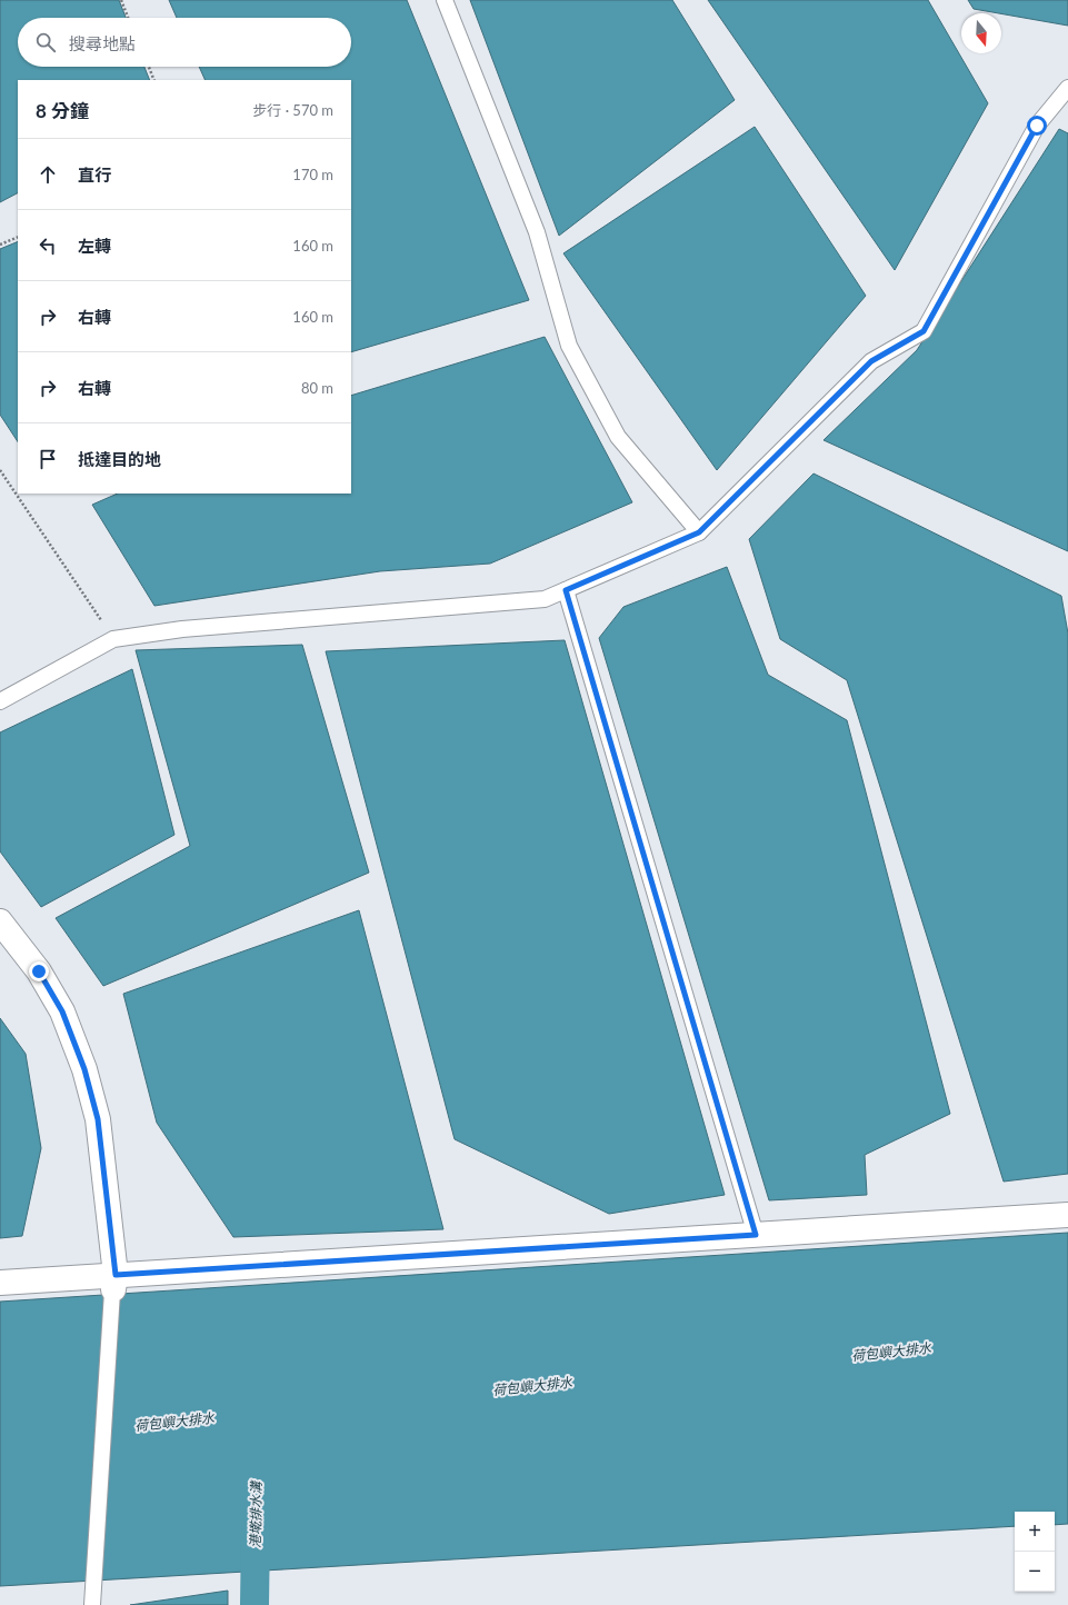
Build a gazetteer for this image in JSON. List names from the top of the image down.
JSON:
{
  "water": ["荷包嶼大排水", "港墘排水溝"],
  "north": "bottom",
  "page": {
    "search": "搜尋地點",
    "heading": ["8 分鐘", "步行 · 570 m"],
    "list": [
      ["直行", "170 m"],
      ["左轉", "160 m"],
      ["右轉", "160 m"],
      ["右轉", "80 m"],
      "抵達目的地"
    ],
    "map_buttons": ["+", "−"]
  }
}
